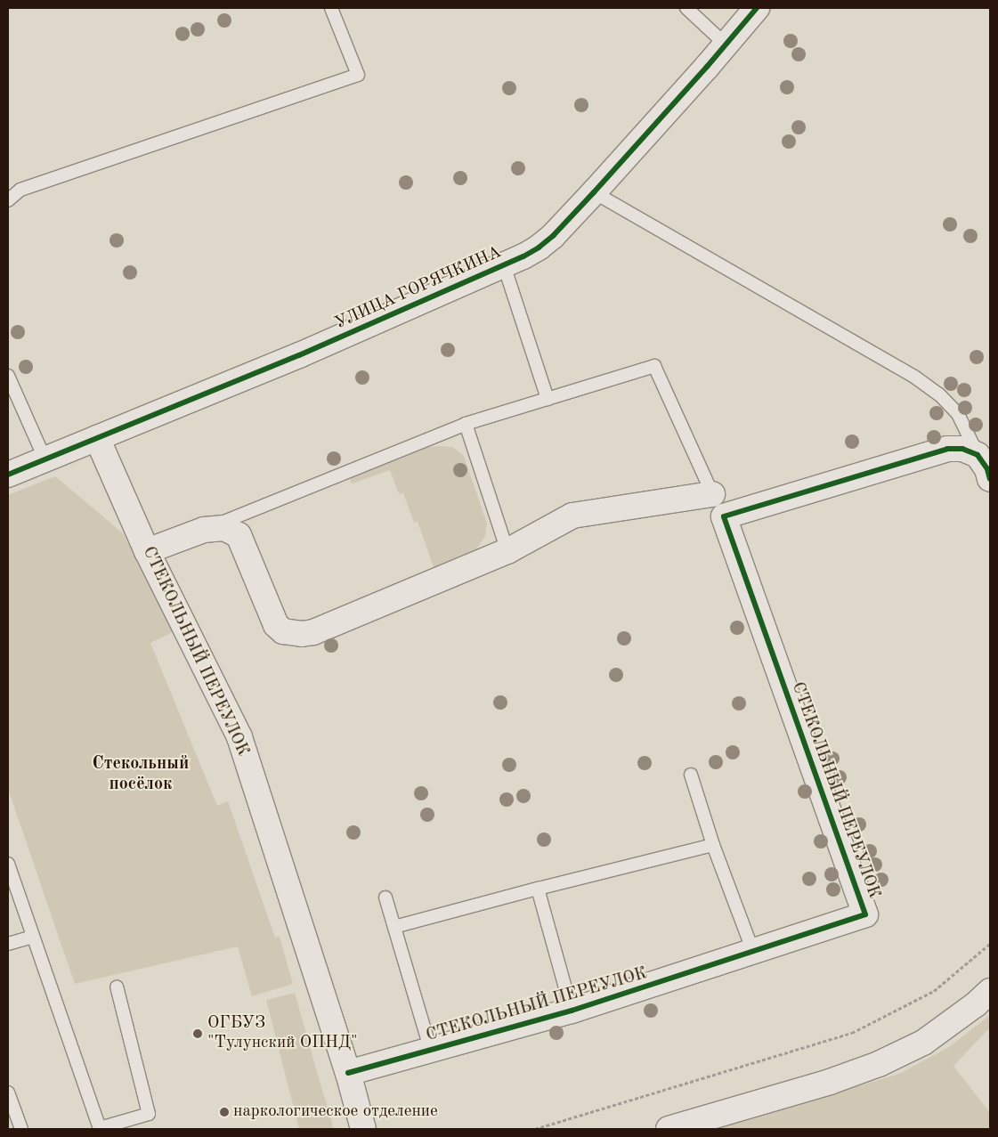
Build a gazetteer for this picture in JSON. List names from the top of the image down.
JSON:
{
  "streets": {
    "street": ["УЛИЦА ГОРЯЧКИНА", "СТЕКОЛЬНЫЙ ПЕРЕУЛОК"]
  },
  "crossings": [
    ["УЛИЦА ГОРЯЧКИНА", "СТЕКОЛЬНЫЙ ПЕРЕУЛОК"]
  ],
  "districts": ["Стекольный посёлок"],
  "places": ["ОГБУЗ \"Тулунский ОПНД\"", "наркологическое отделение"]
}
